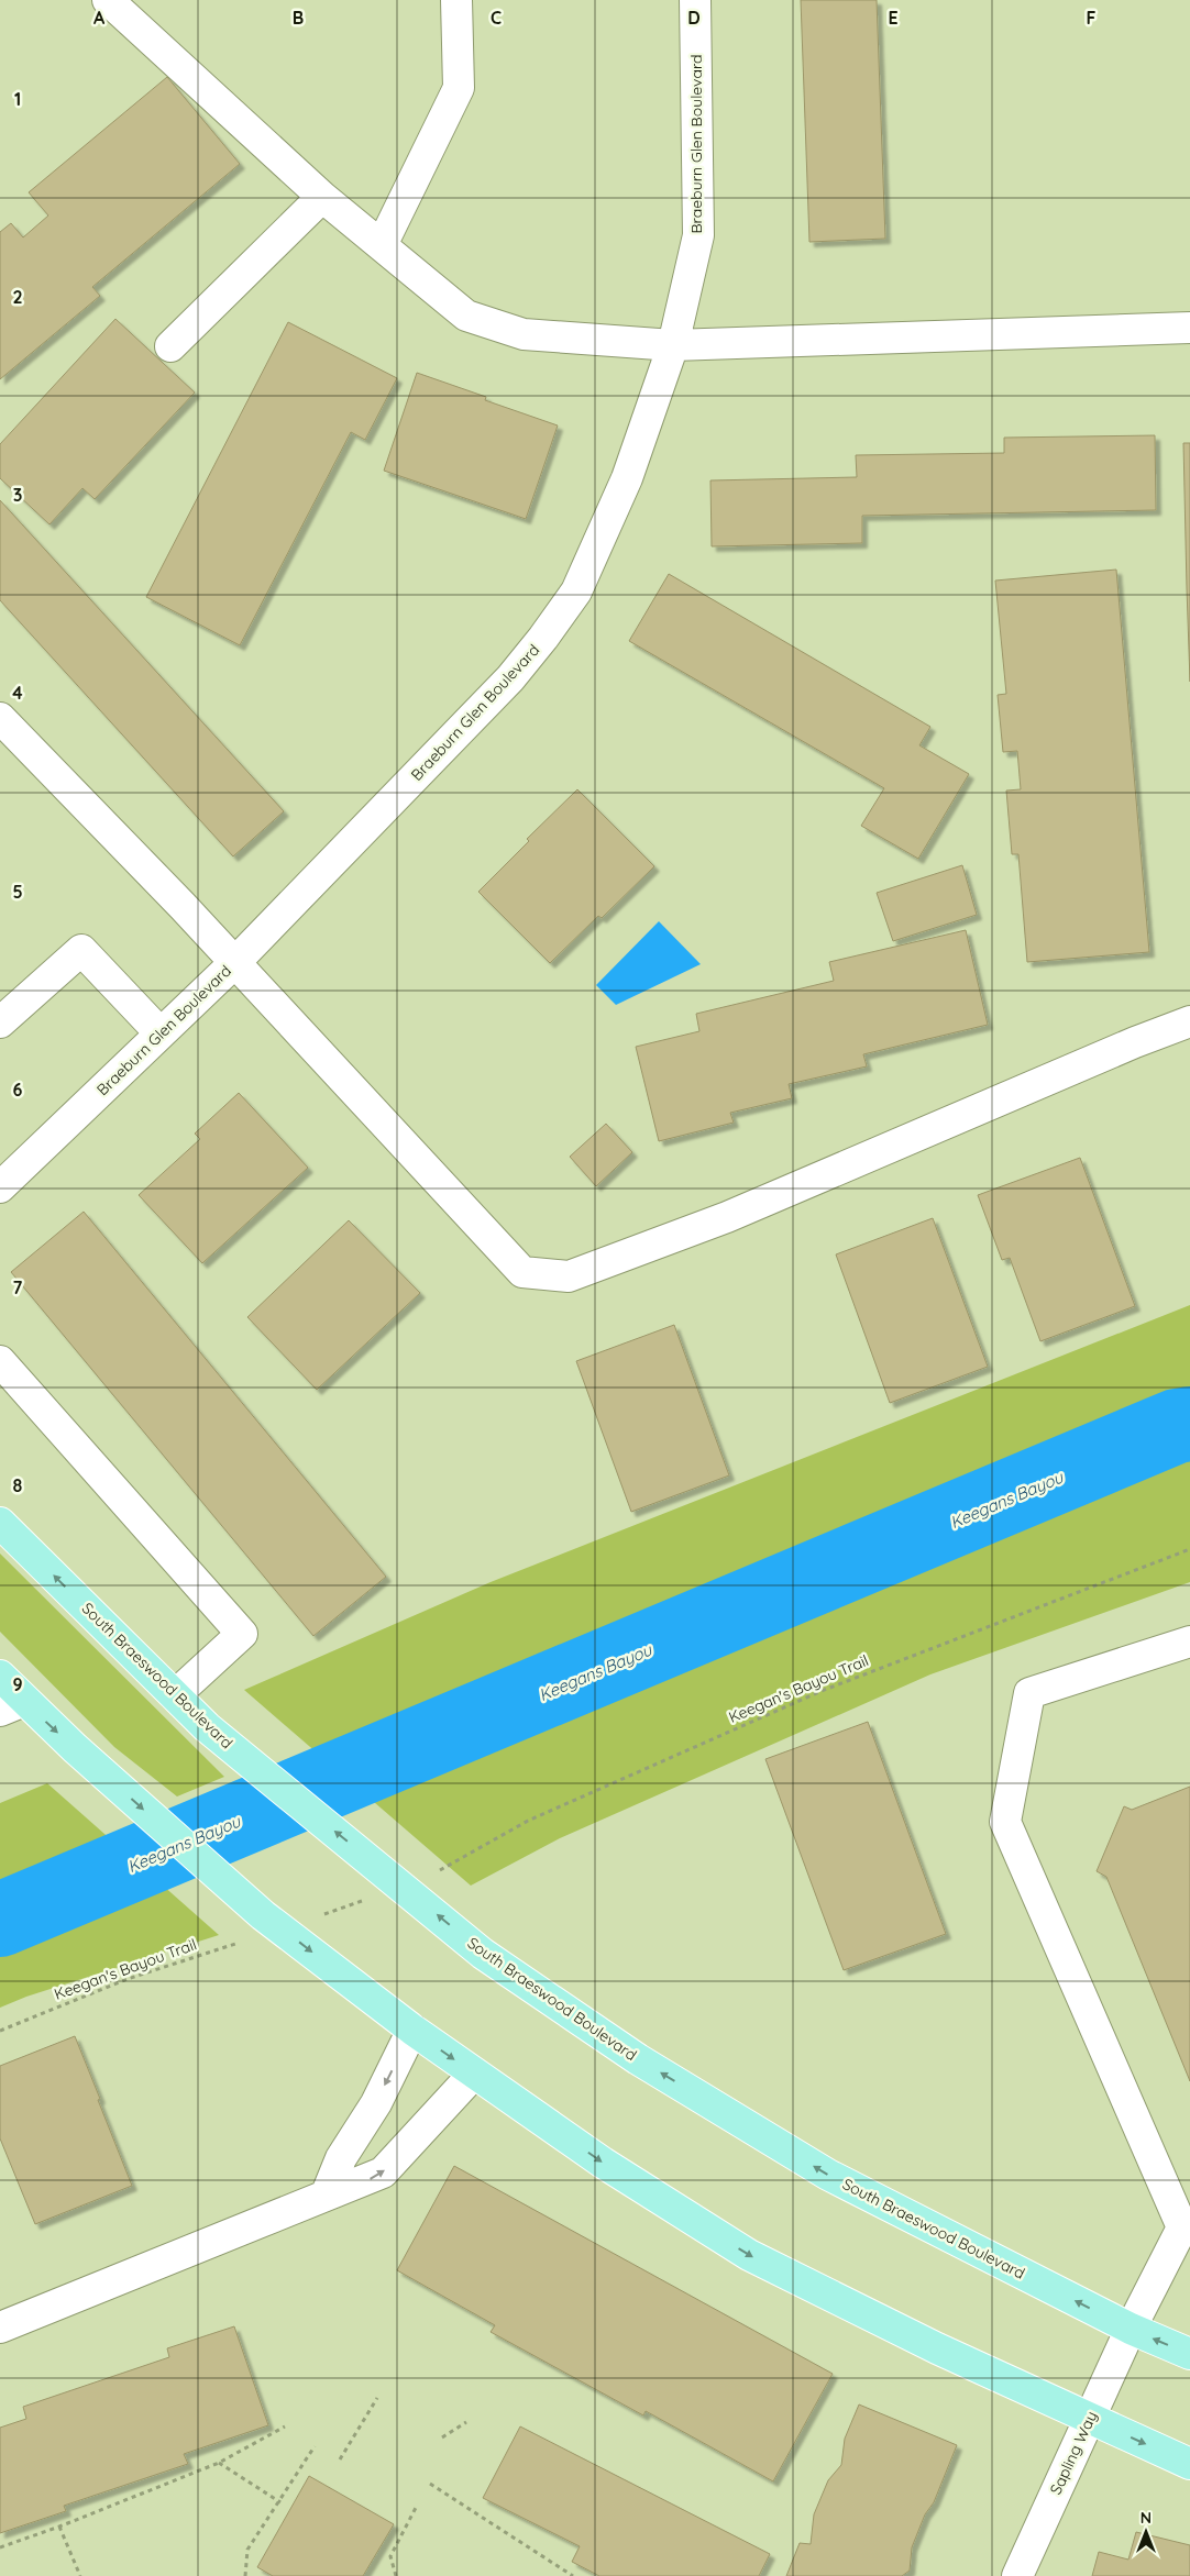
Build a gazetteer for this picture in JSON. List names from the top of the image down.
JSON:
{
  "streets": {
    "main road": ["South Braeswood Boulevard"],
    "street": ["Braeburn Glen Boulevard", "Sapling Way"],
    "path": ["Keegan's Bayou Trail"]
  },
  "crossings": [
    ["South Braeswood Boulevard", "Sapling Way"]
  ],
  "water": ["Keegans Bayou"],
  "north": "top",
  "grid": {
    "columns": [
      "A",
      "B",
      "C",
      "D",
      "E",
      "F"
    ],
    "rows": [
      "1",
      "2",
      "3",
      "4",
      "5",
      "6",
      "7",
      "8",
      "9"
    ]
  }
}
